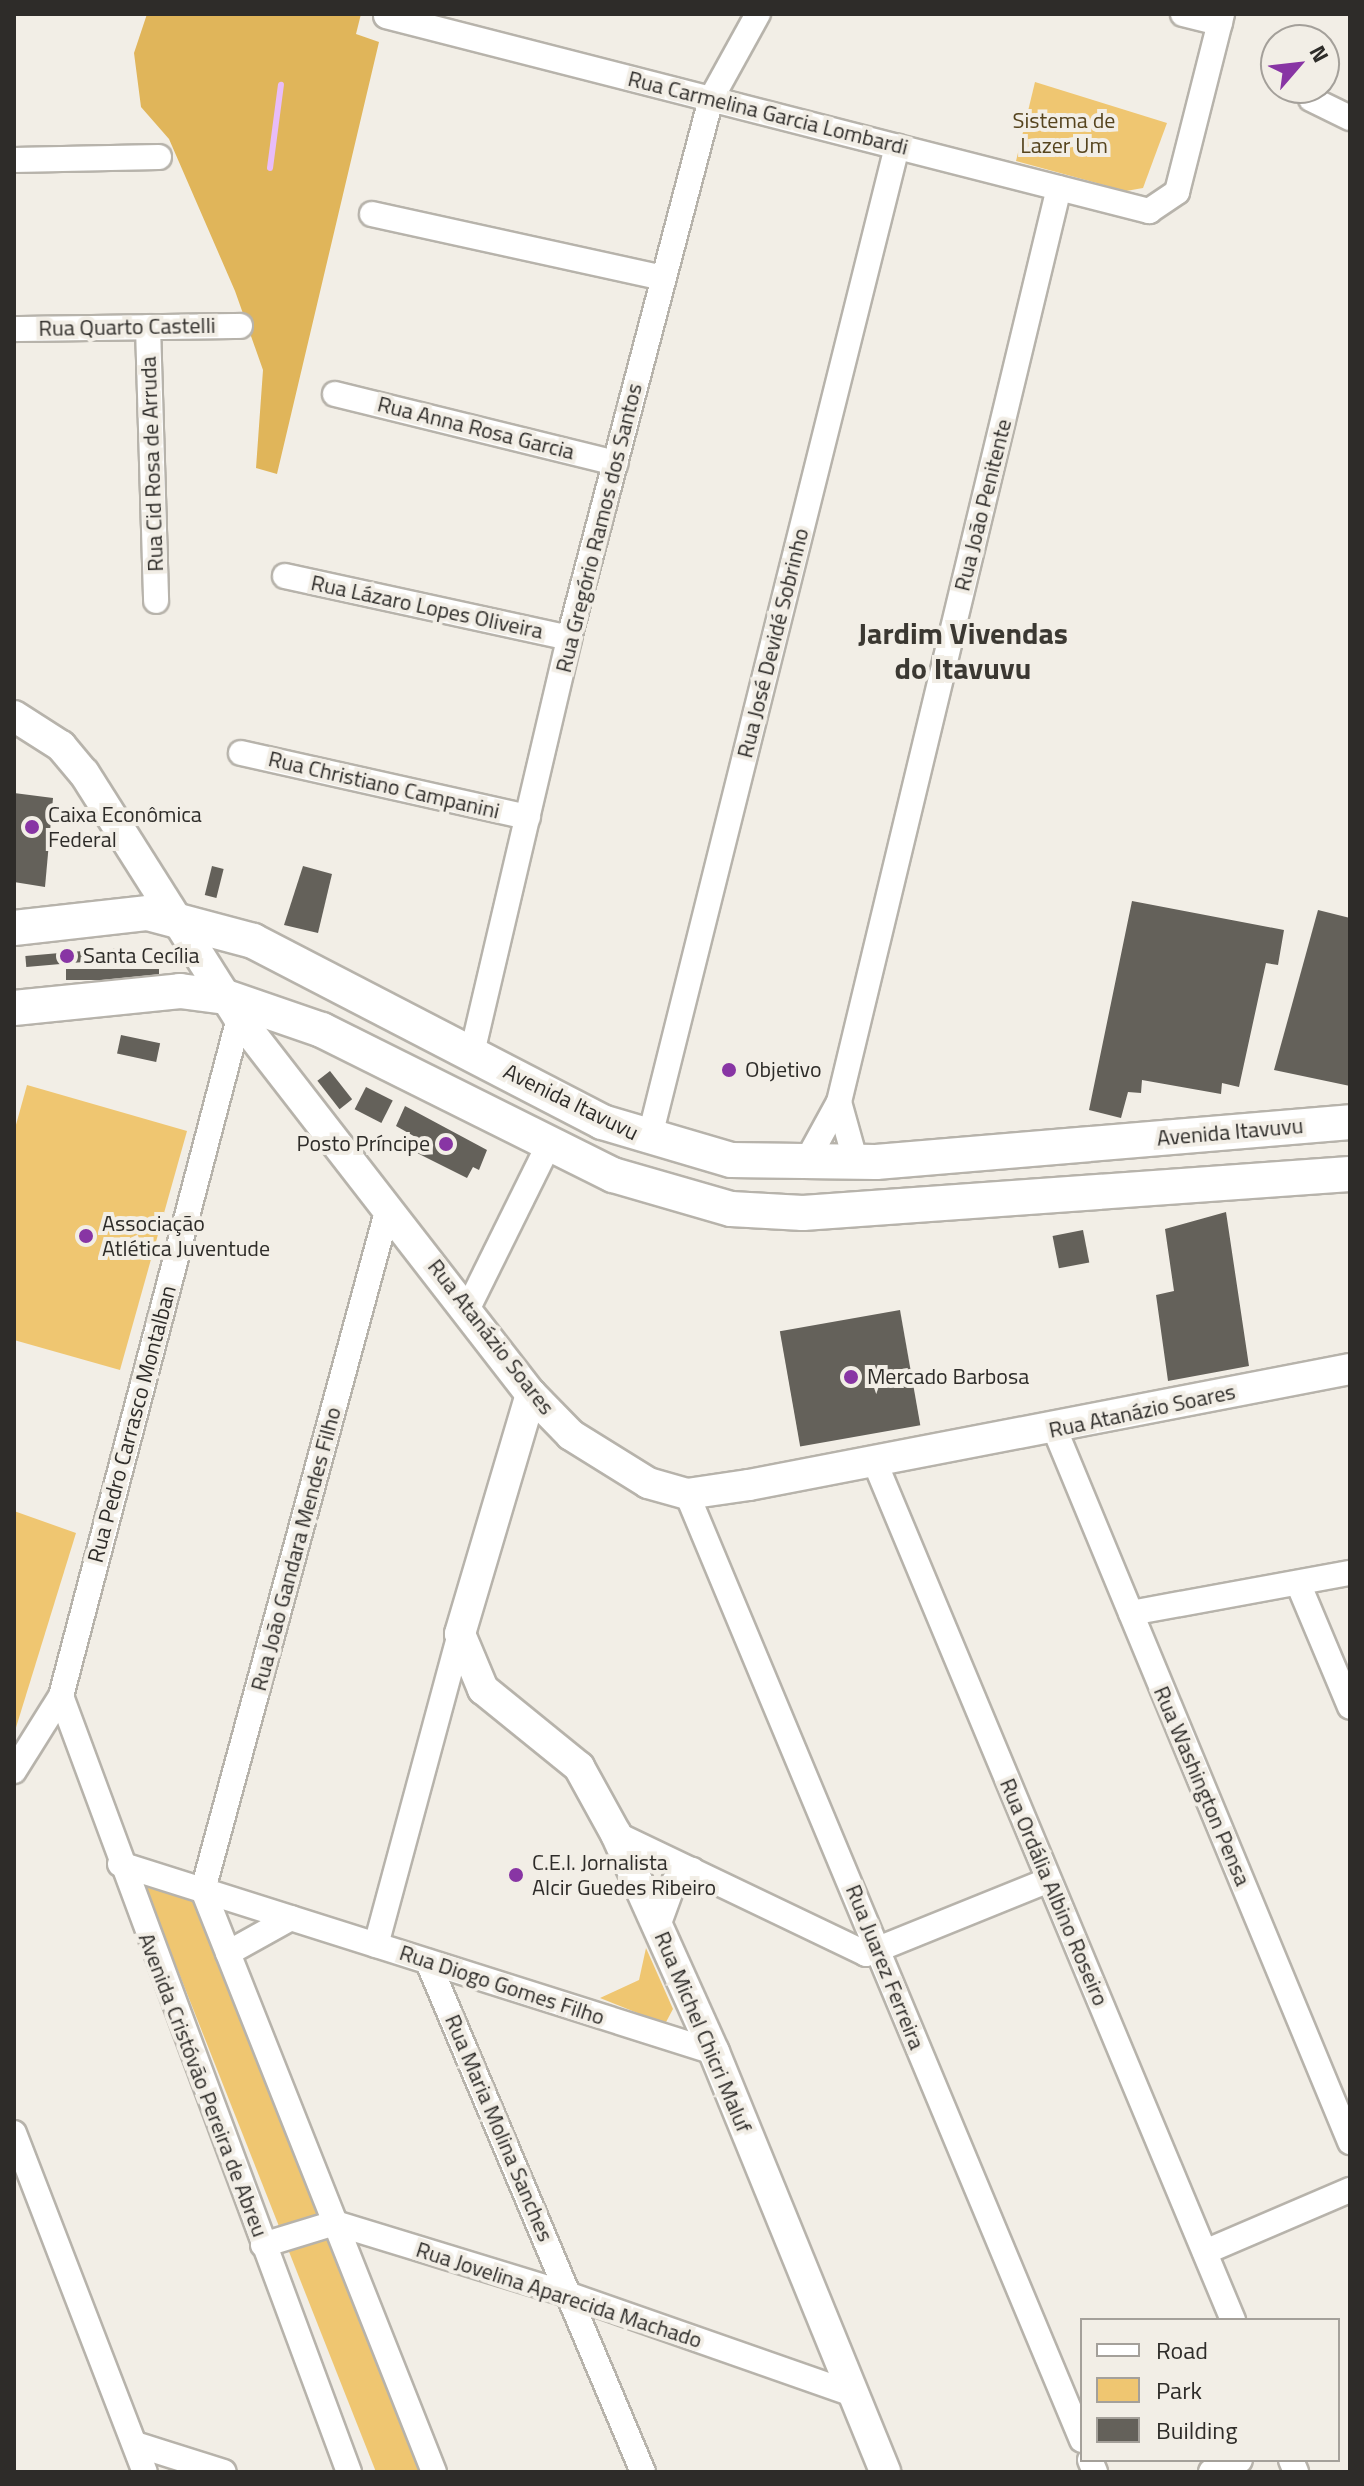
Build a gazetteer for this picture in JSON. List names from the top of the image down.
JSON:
{
  "streets": {
    "main road": ["Avenida Itavuvu"],
    "street": [
      "Rua Carmelina Garcia Lombardi",
      "Rua Quarto Castelli",
      "Rua Anna Rosa Garcia",
      "Rua Cid Rosa de Arruda",
      "Rua João Penitente",
      "Rua Gregório Ramos dos Santos",
      "Rua Lázaro Lopes Oliveira",
      "Rua José Devidé Sobrinho",
      "Rua Christiano Campanini",
      "Rua Atanázio Soares",
      "Rua Pedro Carrasco Montalban",
      "Rua João Gandara Mendes Filho",
      "Rua Washington Pensa",
      "Rua Ordália Albino Roseiro",
      "Rua Juarez Ferreira",
      "Rua Diogo Gomes Filho",
      "Rua Michel Chicri Maluf",
      "Avenida Cristóvão Pereira de Abreu",
      "Rua Maria Molina Sanches",
      "Rua Jovelina Aparecida Machado"
    ]
  },
  "crossings": [
    ["Rua Carmelina Garcia Lombardi", "Rua João Penitente"],
    ["Rua Carmelina Garcia Lombardi", "Rua Gregório Ramos dos Santos"],
    ["Rua Carmelina Garcia Lombardi", "Rua José Devidé Sobrinho"],
    ["Rua Quarto Castelli", "Rua Cid Rosa de Arruda"],
    ["Rua Anna Rosa Garcia", "Rua Gregório Ramos dos Santos"],
    ["Rua João Penitente", "Avenida Itavuvu"],
    ["Rua Gregório Ramos dos Santos", "Rua Lázaro Lopes Oliveira"],
    ["Rua Gregório Ramos dos Santos", "Rua Christiano Campanini"],
    ["Rua Gregório Ramos dos Santos", "Avenida Itavuvu"],
    ["Rua José Devidé Sobrinho", "Avenida Itavuvu"],
    ["Avenida Itavuvu", "Rua Atanázio Soares"],
    ["Avenida Itavuvu", "Rua Pedro Carrasco Montalban"],
    ["Rua Atanázio Soares", "Rua Pedro Carrasco Montalban"],
    ["Rua Atanázio Soares", "Rua João Gandara Mendes Filho"],
    ["Rua Atanázio Soares", "Rua Washington Pensa"],
    ["Rua Atanázio Soares", "Rua Ordália Albino Roseiro"],
    ["Rua Atanázio Soares", "Rua Juarez Ferreira"],
    ["Rua Pedro Carrasco Montalban", "Avenida Cristóvão Pereira de Abreu"],
    ["Rua João Gandara Mendes Filho", "Rua Diogo Gomes Filho"],
    ["Rua Diogo Gomes Filho", "Rua Michel Chicri Maluf"],
    ["Rua Diogo Gomes Filho", "Avenida Cristóvão Pereira de Abreu"],
    ["Rua Diogo Gomes Filho", "Rua Maria Molina Sanches"],
    ["Rua Michel Chicri Maluf", "Rua Jovelina Aparecida Machado"],
    ["Rua Maria Molina Sanches", "Rua Jovelina Aparecida Machado"]
  ],
  "districts": ["Jardim Vivendas do Itavuvu"],
  "parks": ["Sistema de Lazer Um"],
  "places": [
    "Caixa Econômica Federal",
    "Santa Cecília",
    "Objetivo",
    "Posto Príncipe",
    "Associação Atlética Juventude",
    "Mercado Barbosa",
    "C.E.I. Jornalista Alcir Guedes Ribeiro"
  ],
  "legend": ["Road", "Park", "Building"],
  "north": "top right"
}
